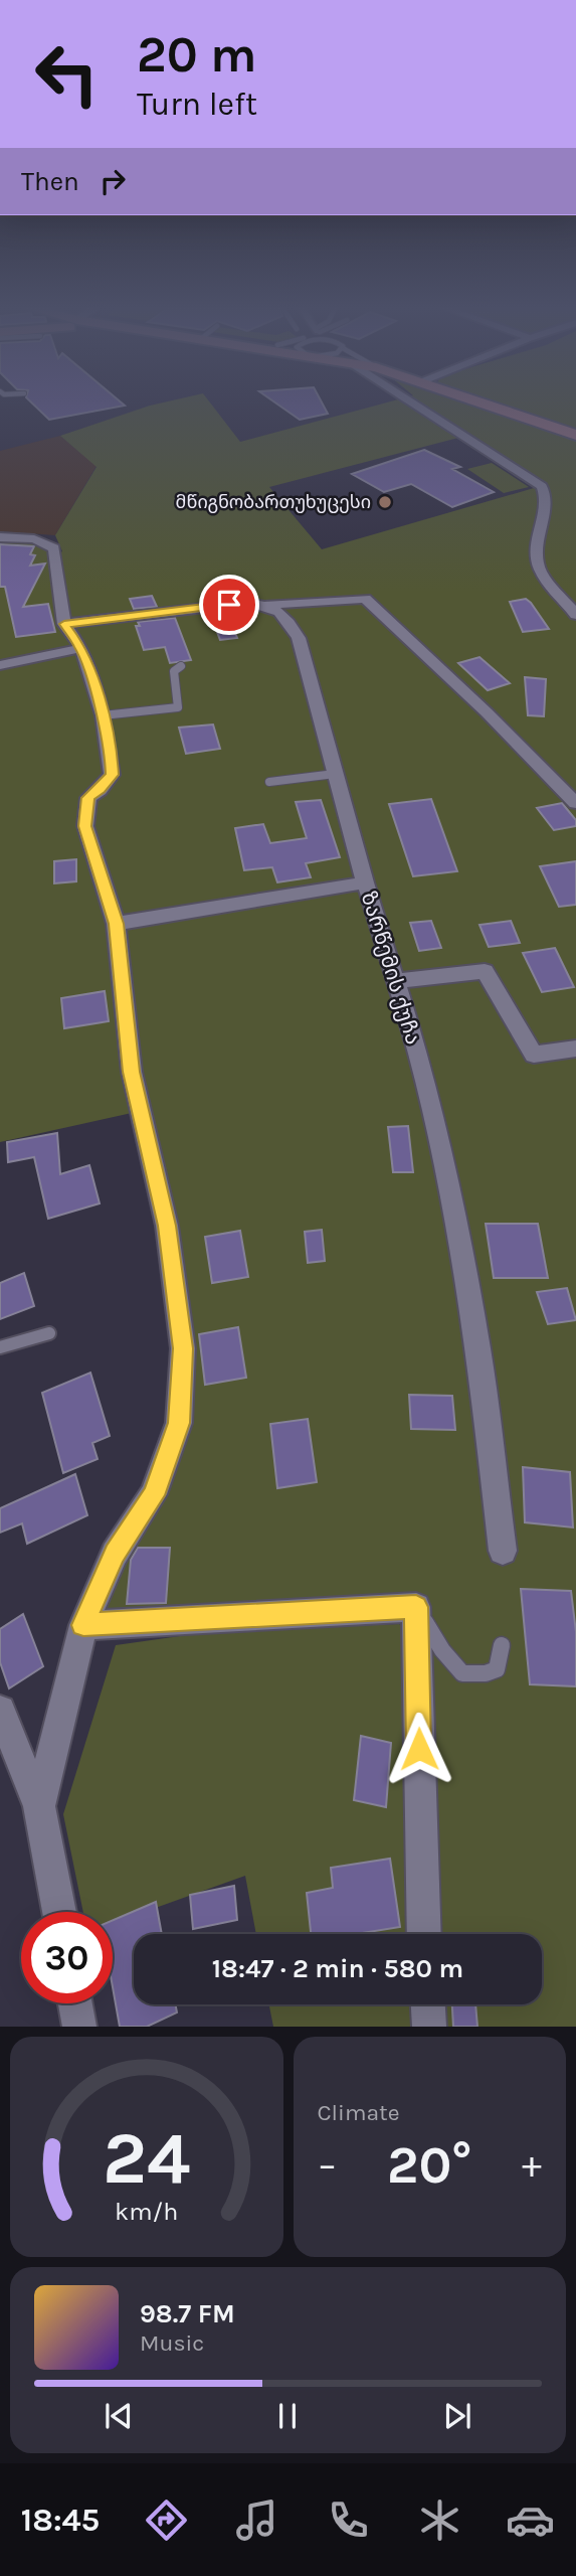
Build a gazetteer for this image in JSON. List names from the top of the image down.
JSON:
{
  "streets": {
    "street": ["ზარწემის ქუჩა"]
  },
  "places": ["მწიგნობართუხუცესი"],
  "page": {
    "turn": ["20 m", "Turn left"],
    "then": "Then",
    "limit": "30",
    "trip": "18:47 · 2 min · 580 m",
    "tile": "Climate",
    "heat": ["−", "20°", "+"],
    "song": ["98.7 FM", "Music"],
    "tabs": "18:45",
    "gauge": ["24", "km/h"]
  }
}
